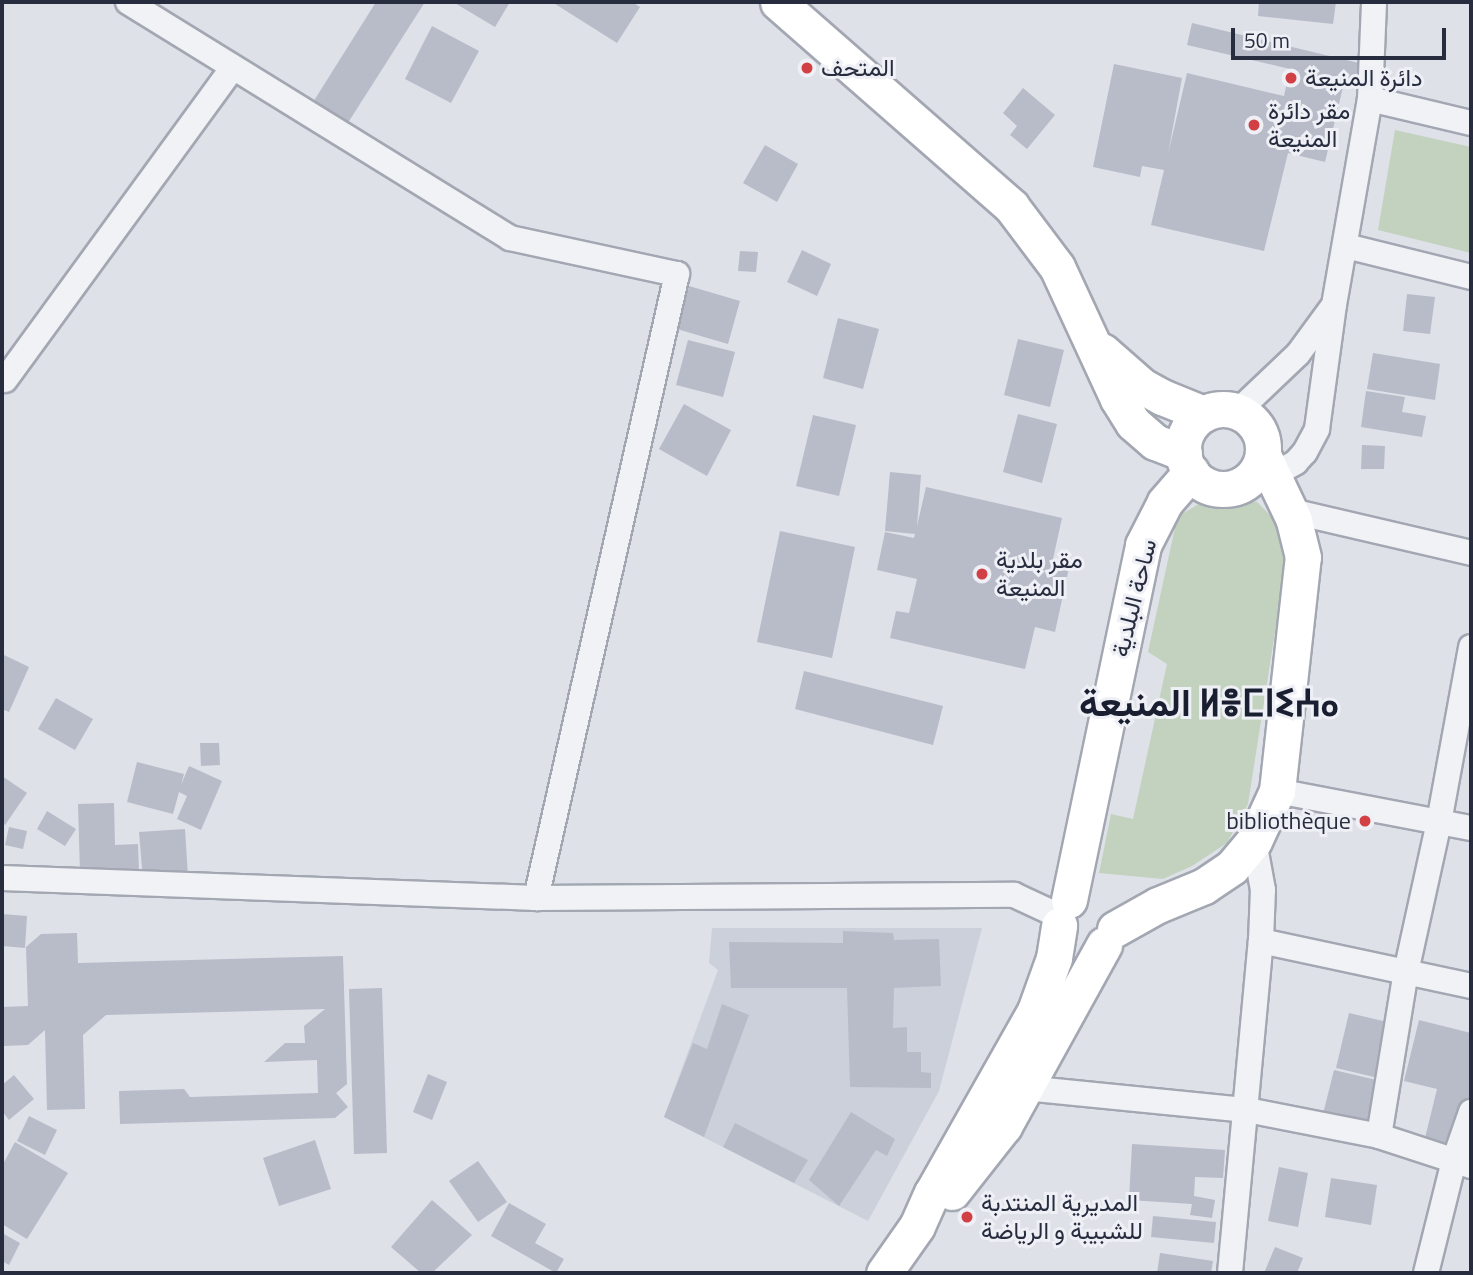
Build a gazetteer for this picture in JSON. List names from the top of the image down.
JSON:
{
  "streets": {
    "street": ["ساحة البلدية"]
  },
  "districts": ["المنيعة ⵍⴻⵎⵏⵉⵄⴰ"],
  "places": [
    "المتحف",
    "دائرة المنيعة",
    "مقر دائرة المنيعة",
    "مقر بلدية المنيعة",
    "bibliothèque",
    "المديرية المنتدبة للشبيبة و الرياضة"
  ],
  "scale_bar": "50 m"
}
